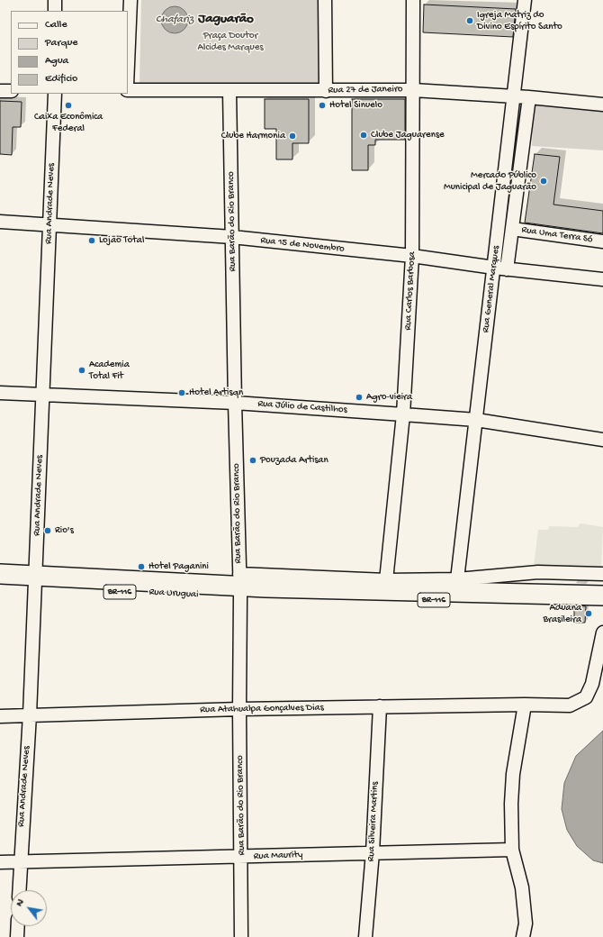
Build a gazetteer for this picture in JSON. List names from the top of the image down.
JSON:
{
  "streets": {
    "highway": ["BR-116", "Rua Uruguai"],
    "street": [
      "Rua 27 de Janeiro",
      "Rua Andrade Neves",
      "Rua Barão do Rio Branco",
      "Rua Uma Terra Só",
      "Rua 15 de Novembro",
      "Rua General Marques",
      "Rua Carlos Barbosa",
      "Rua Júlio de Castilhos",
      "Rua Atahualpa Gonçalves Dias",
      "Rua Silveira Martins",
      "Rua Maurity"
    ]
  },
  "crossings": [
    ["Rua 27 de Janeiro", "Rua Barão do Rio Branco"],
    ["Rua 27 de Janeiro", "Rua General Marques"],
    ["Rua 27 de Janeiro", "Rua Carlos Barbosa"],
    ["Rua Andrade Neves", "Rua 15 de Novembro"],
    ["Rua Andrade Neves", "Rua Júlio de Castilhos"],
    ["Rua Andrade Neves", "Rua Uruguai"],
    ["Rua Andrade Neves", "Rua Atahualpa Gonçalves Dias"],
    ["Rua Andrade Neves", "Rua Maurity"],
    ["Rua Barão do Rio Branco", "Rua 15 de Novembro"],
    ["Rua Barão do Rio Branco", "Rua Júlio de Castilhos"],
    ["Rua Barão do Rio Branco", "BR-116"],
    ["Rua Barão do Rio Branco", "Rua Uruguai"],
    ["Rua Barão do Rio Branco", "Rua Atahualpa Gonçalves Dias"],
    ["Rua Barão do Rio Branco", "Rua Maurity"],
    ["Rua 15 de Novembro", "Rua General Marques"],
    ["Rua 15 de Novembro", "Rua Carlos Barbosa"],
    ["Rua General Marques", "Rua Júlio de Castilhos"],
    ["Rua Carlos Barbosa", "Rua Júlio de Castilhos"],
    ["BR-116", "Rua Uruguai"],
    ["Rua Atahualpa Gonçalves Dias", "Rua Silveira Martins"],
    ["Rua Silveira Martins", "Rua Maurity"]
  ],
  "districts": ["Jaguarão"],
  "water": ["Chafariz"],
  "parks": ["Praça Doutor Alcides Marques"],
  "places": [
    "Igreja Matriz do Divino Espírito Santo",
    "Caixa Econômica Federal",
    "Hotel Sinuelo",
    "Clube Jaguarense",
    "Clube Harmonia",
    "Mercado Público Municipal de Jaguarão",
    "Lojão Total",
    "Academia Total Fit",
    "Hotel Artisqn",
    "Agro-vieira",
    "Pouzada Artisan",
    "Rio's",
    "Hotel Paganini",
    "Aduana Brasileira"
  ],
  "legend": [
    "Calle",
    "Parque",
    "Agua",
    "Edificio"
  ],
  "north": "top left"
}
